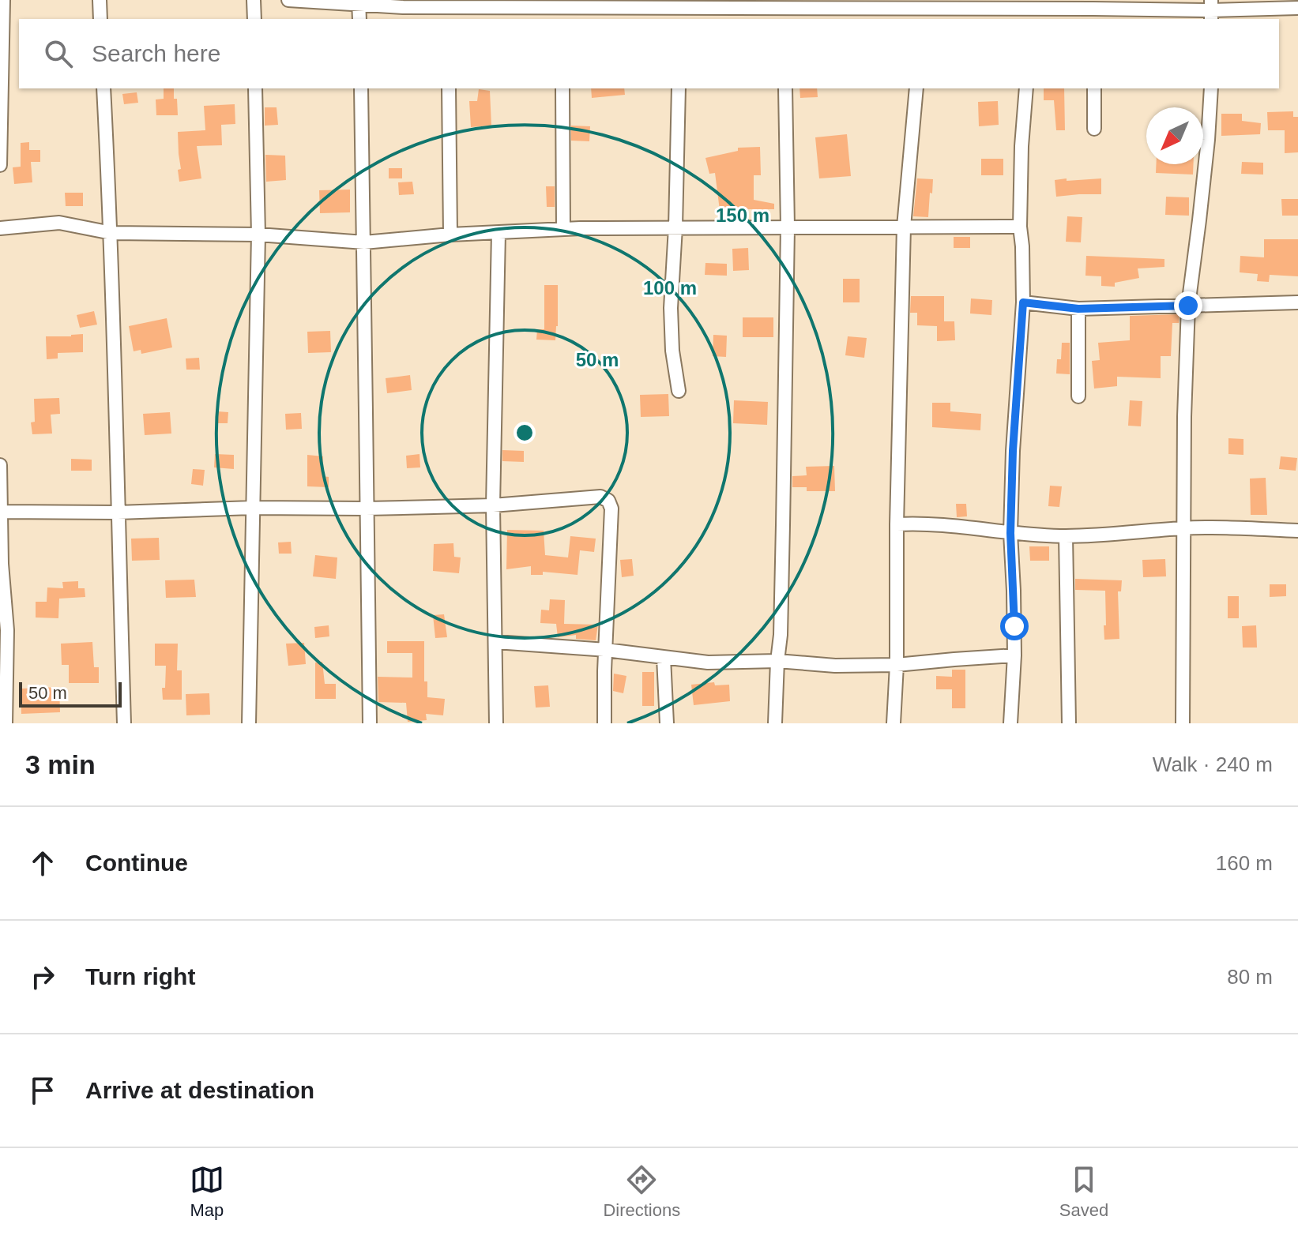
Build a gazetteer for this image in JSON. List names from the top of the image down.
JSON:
{
  "scale_bar": "50 m",
  "north": "bottom left",
  "page": {
    "search": "Search here",
    "scale": "50 m",
    "heading": ["3 min", "Walk · 240 m"],
    "list": [
      ["Continue", "160 m"],
      ["Turn right", "80 m"],
      "Arrive at destination"
    ],
    "nav": ["Map", "Directions", "Saved"]
  },
  "rings": ["150 m", "100 m", "50 m"]
}
